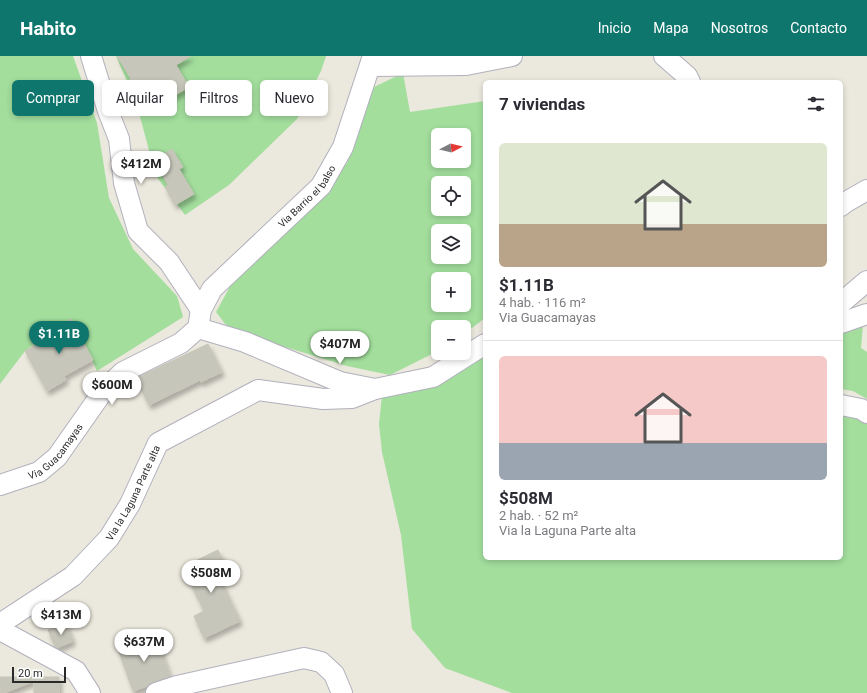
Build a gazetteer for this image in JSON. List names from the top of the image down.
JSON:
{
  "streets": {
    "street": ["Via Barrio el balso", "Via Guacamayas", "Via la Laguna Parte alta"]
  },
  "crossings": [
    ["Via Barrio el balso", "Via Guacamayas"]
  ],
  "scale_bar": "20 m",
  "north": "right",
  "page": {
    "header": "Habito",
    "nav": [
      "Inicio",
      "Mapa",
      "Nosotros",
      "Contacto"
    ],
    "chip": [
      "Comprar",
      "Alquilar",
      "Filtros",
      "Nuevo"
    ],
    "heading": "7 viviendas",
    "map_buttons": ["+", "−"],
    "list": [
      {
        "name": "$1.11B",
        "note": "4 hab. · 116 m² · Via Guacamayas"
      },
      {
        "name": "$508M",
        "note": "2 hab. · 52 m² · Via la Laguna Parte alta"
      }
    ],
    "price": [
      "$412M",
      "$1.11B",
      "$407M",
      "$600M",
      "$508M",
      "$413M",
      "$637M"
    ],
    "scale": "20 m"
  }
}
